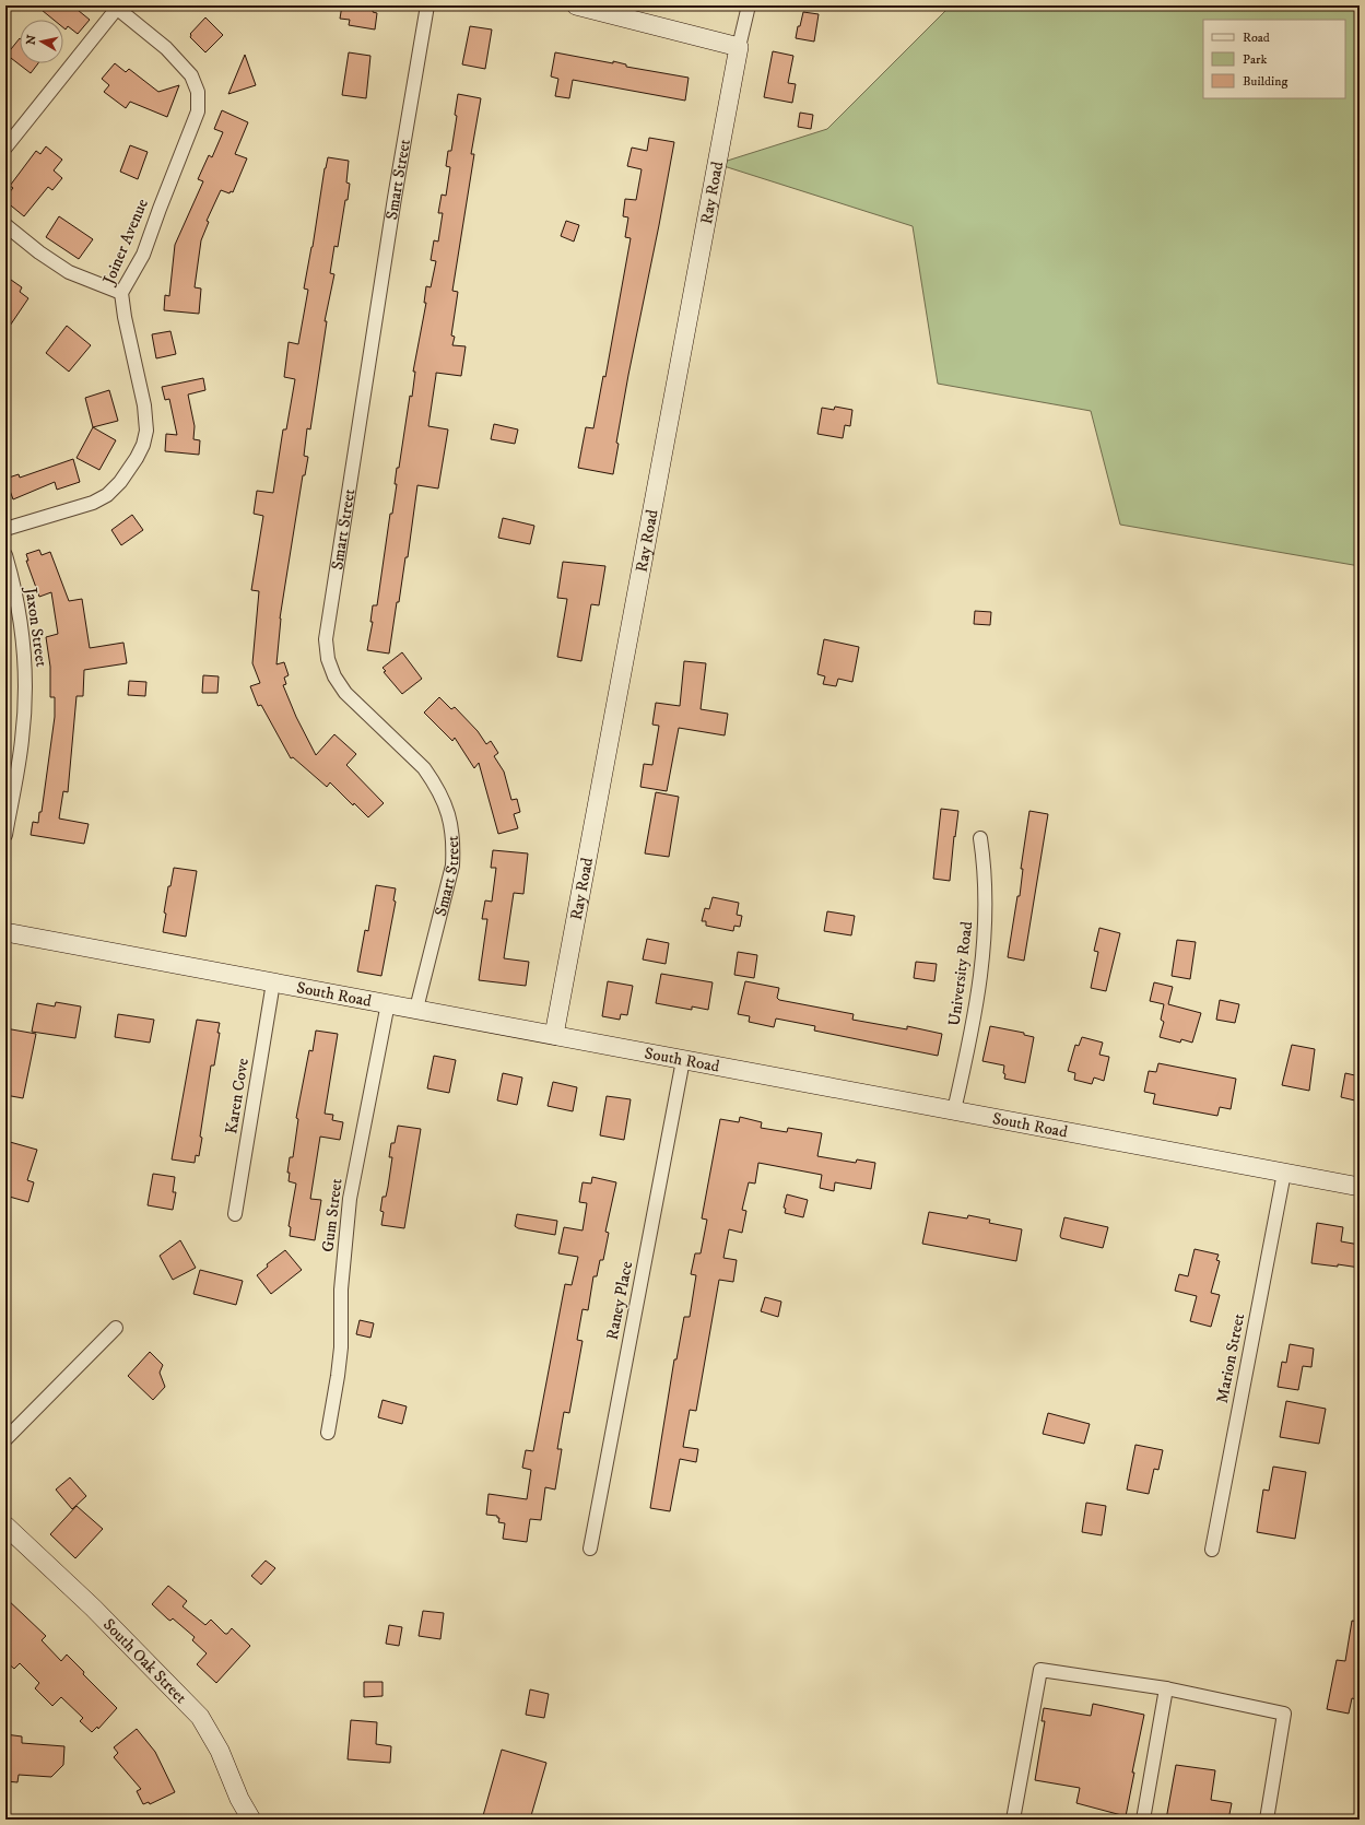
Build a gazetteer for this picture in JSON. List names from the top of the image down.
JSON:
{
  "streets": {
    "street": [
      "Smart Street",
      "Ray Road",
      "Joiner Avenue",
      "Jaxon Street",
      "University Road",
      "South Road",
      "Karen Cove",
      "Gum Street",
      "Raney Place",
      "Marion Street",
      "South Oak Street"
    ]
  },
  "crossings": [
    ["Smart Street", "South Road"],
    ["Ray Road", "South Road"],
    ["University Road", "South Road"],
    ["South Road", "Karen Cove"],
    ["South Road", "Gum Street"],
    ["South Road", "Raney Place"],
    ["South Road", "Marion Street"]
  ],
  "legend": ["Road", "Park", "Building"],
  "north": "left"
}
